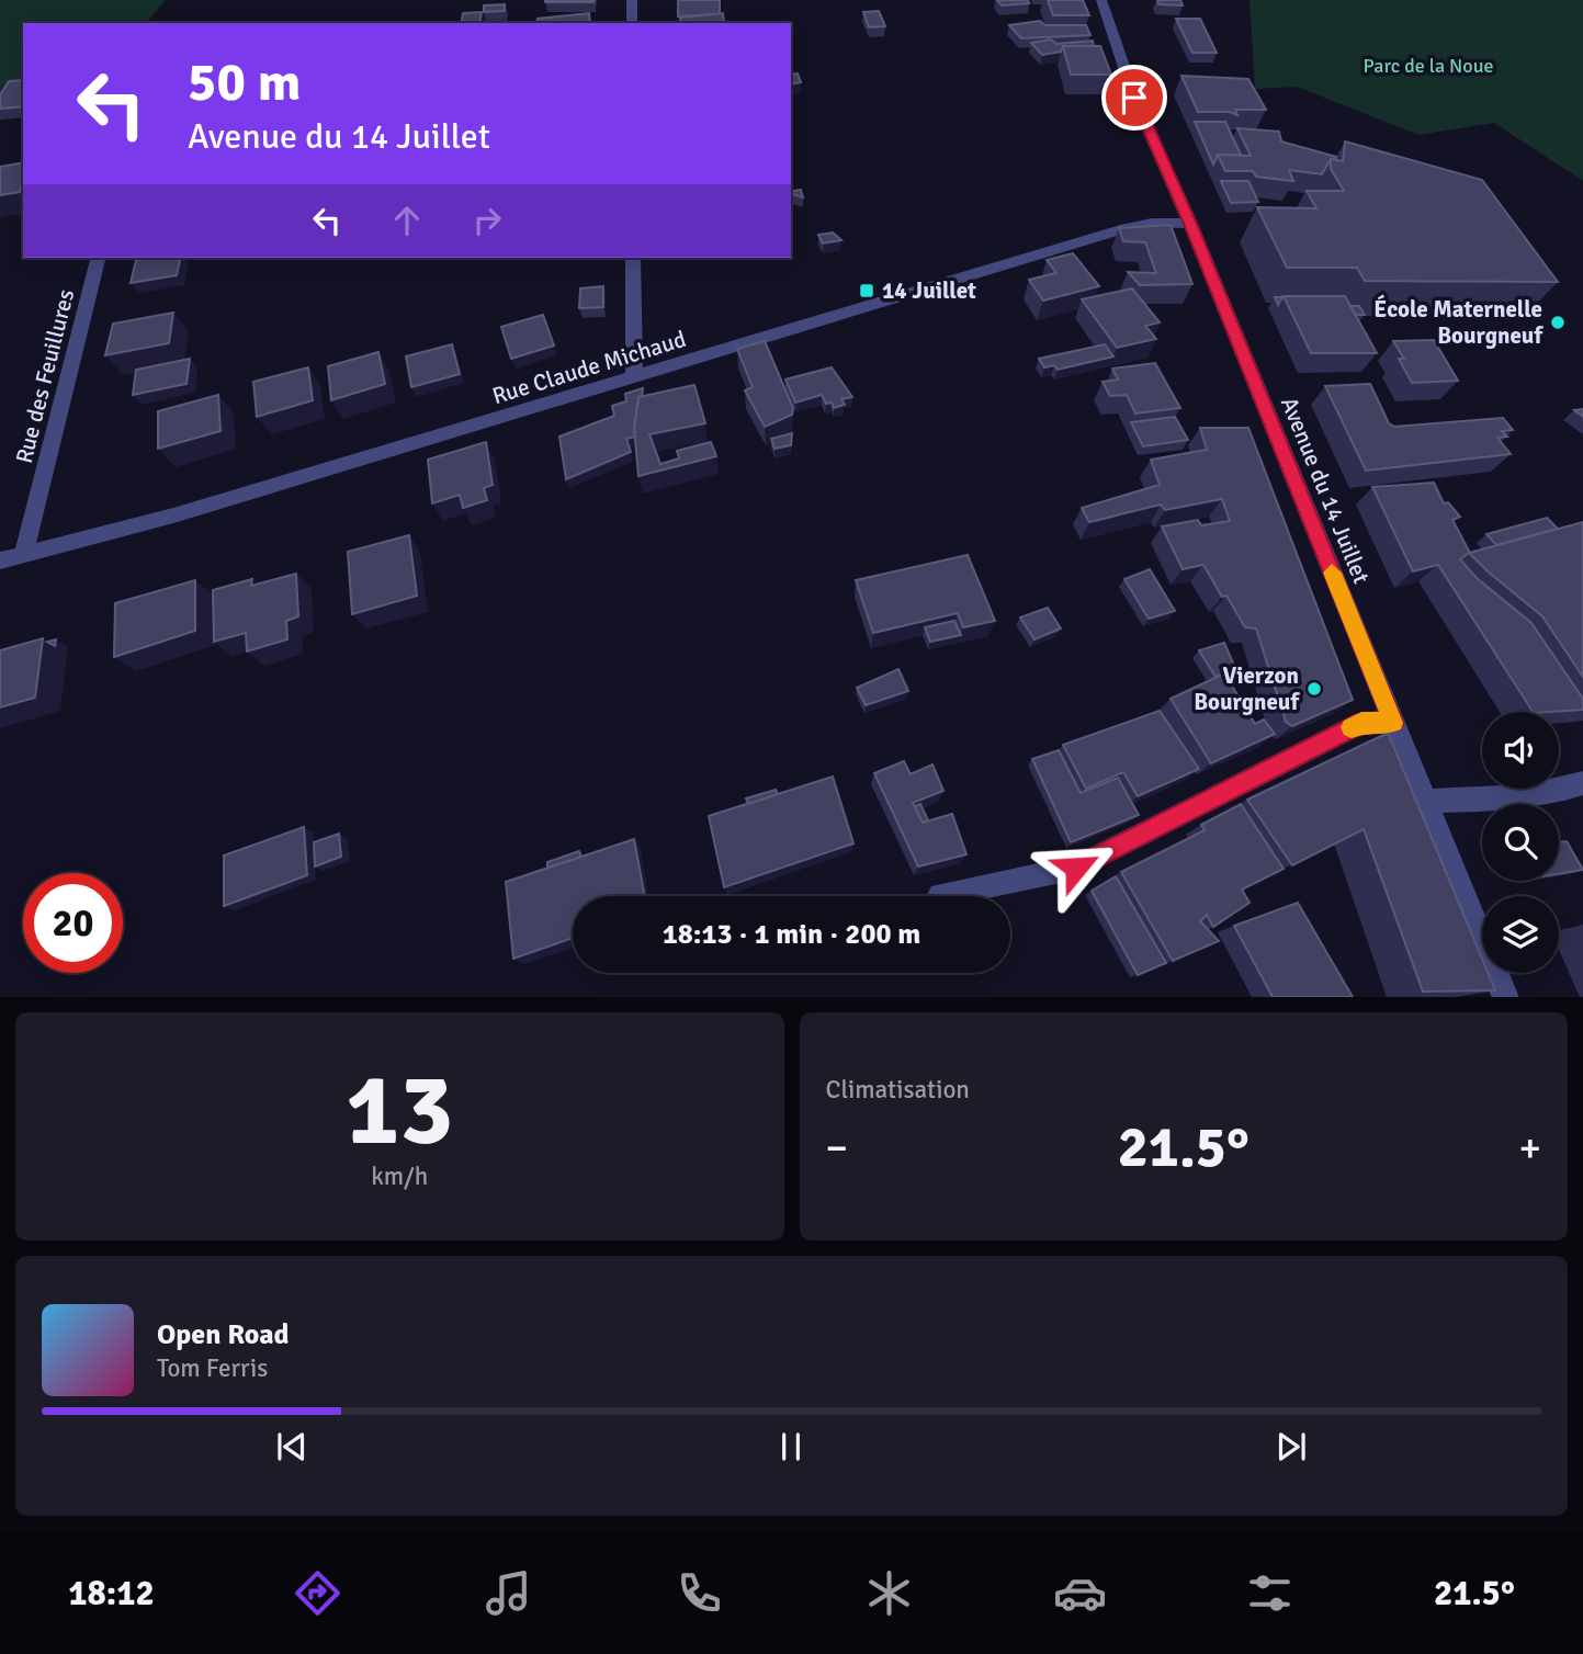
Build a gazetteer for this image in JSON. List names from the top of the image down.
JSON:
{
  "streets": {
    "street": ["Rue Claude Michaud", "Rue des Feuillures", "Avenue du 14 Juillet"]
  },
  "crossings": [
    ["Rue Claude Michaud", "Rue des Feuillures"],
    ["Rue Claude Michaud", "Avenue du 14 Juillet"]
  ],
  "parks": ["Parc de la Noue"],
  "places": {
    "transit": ["14 Juillet"],
    "other": ["École Maternelle Bourgneuf", "Vierzon Bourgneuf"]
  },
  "page": {
    "turn": ["50 m", "Avenue du 14 Juillet"],
    "limit": "20",
    "trip": "18:13 · 1 min · 200 m",
    "tile": [
      ["13", "km/h"],
      "Climatisation"
    ],
    "heat": ["−", "21.5°", "+"],
    "song": ["Open Road", "Tom Ferris"],
    "tabs": ["18:12", "21.5°"]
  }
}
